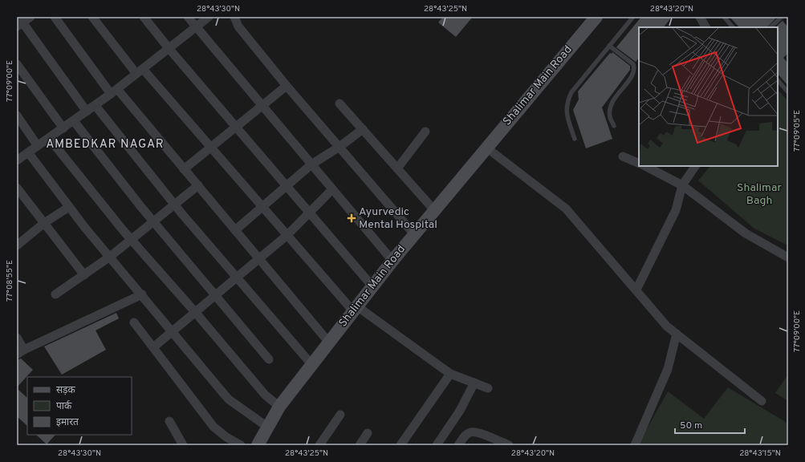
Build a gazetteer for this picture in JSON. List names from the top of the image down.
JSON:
{
  "streets": {
    "street": ["Shalimar Main Road"]
  },
  "districts": ["AMBEDKAR NAGAR"],
  "parks": ["Shalimar Bagh"],
  "places": {
    "health": ["Ayurvedic Mental Hospital"]
  },
  "legend": ["सड़क", "पार्क", "इमारत"],
  "scale_bar": "50 m",
  "coordinates": [
    "28°43'30\"N",
    "28°43'25\"N",
    "28°43'20\"N",
    "77°09'00\"E",
    "77°09'05\"E",
    "77°08'55\"E",
    "28°43'15\"N"
  ]
}
